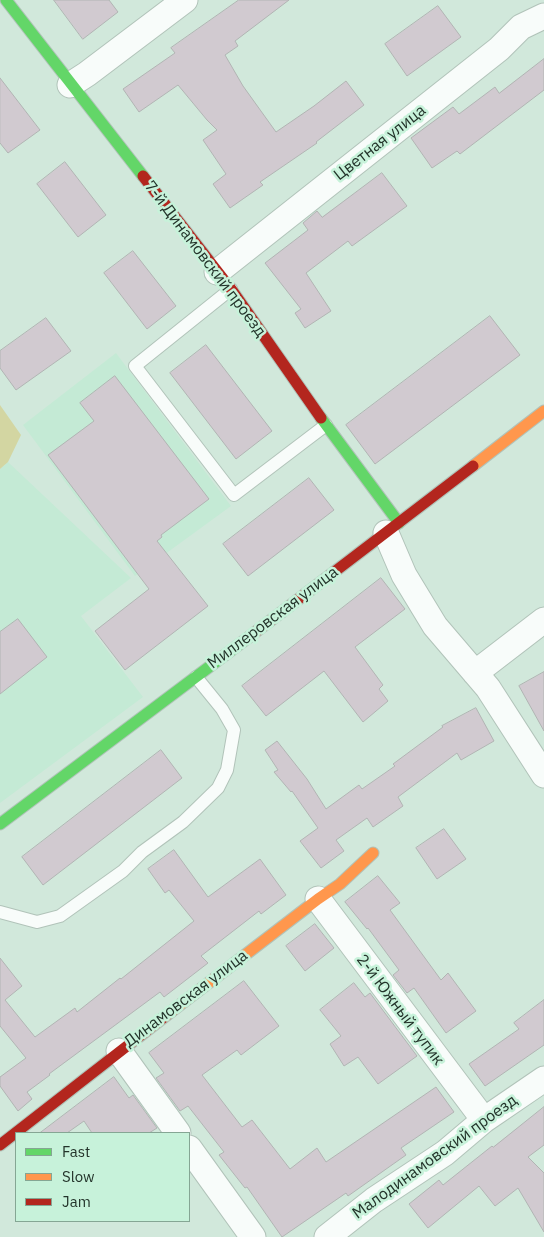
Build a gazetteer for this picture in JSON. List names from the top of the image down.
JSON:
{
  "streets": {
    "street": [
      "Цветная улица",
      "7-й Динамовский проезд",
      "Миллеровская улица",
      "Динамовская улица",
      "2-й Южный тупик",
      "Малодинамовский проезд"
    ]
  },
  "crossings": [
    ["Цветная улица", "7-й Динамовский проезд"],
    ["7-й Динамовский проезд", "Миллеровская улица"],
    ["Динамовская улица", "2-й Южный тупик"],
    ["2-й Южный тупик", "Малодинамовский проезд"]
  ],
  "legend": ["Fast", "Slow", "Jam"]
}
